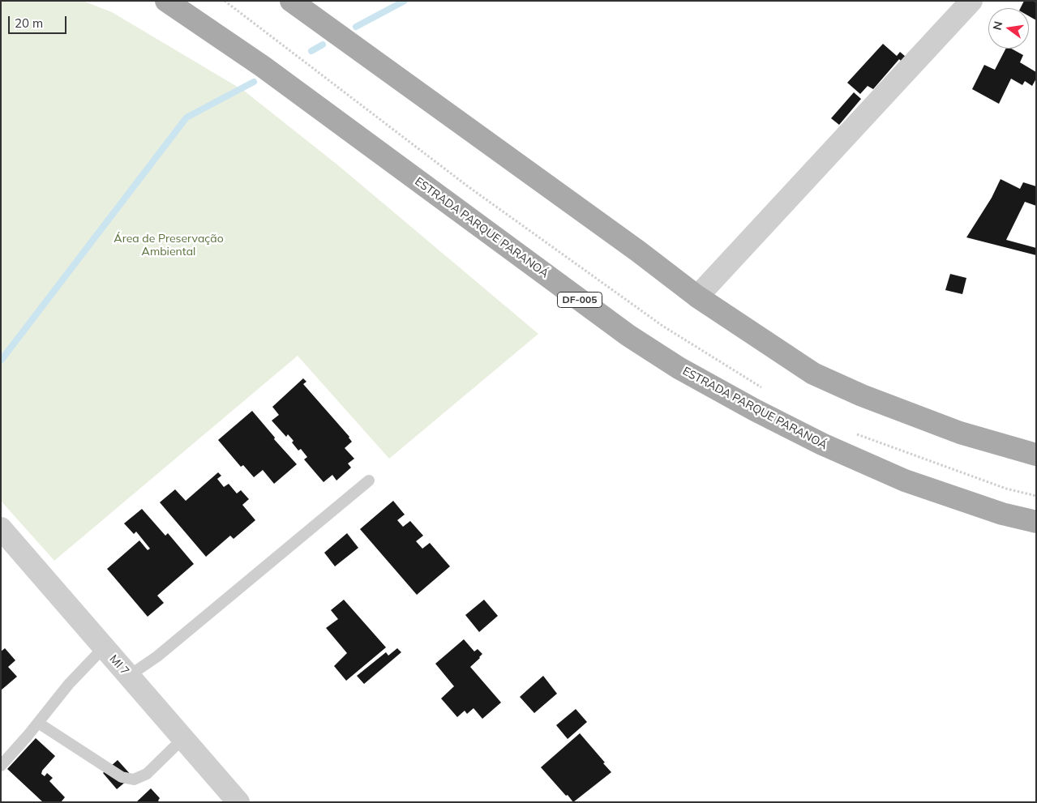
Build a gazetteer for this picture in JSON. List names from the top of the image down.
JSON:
{
  "streets": {
    "main road": ["ESTRADA PARQUE PARANOÁ", "DF-005"],
    "street": ["MI 7"]
  },
  "parks": ["Área de Preservação Ambiental"],
  "scale_bar": "20 m",
  "north": "left"
}
